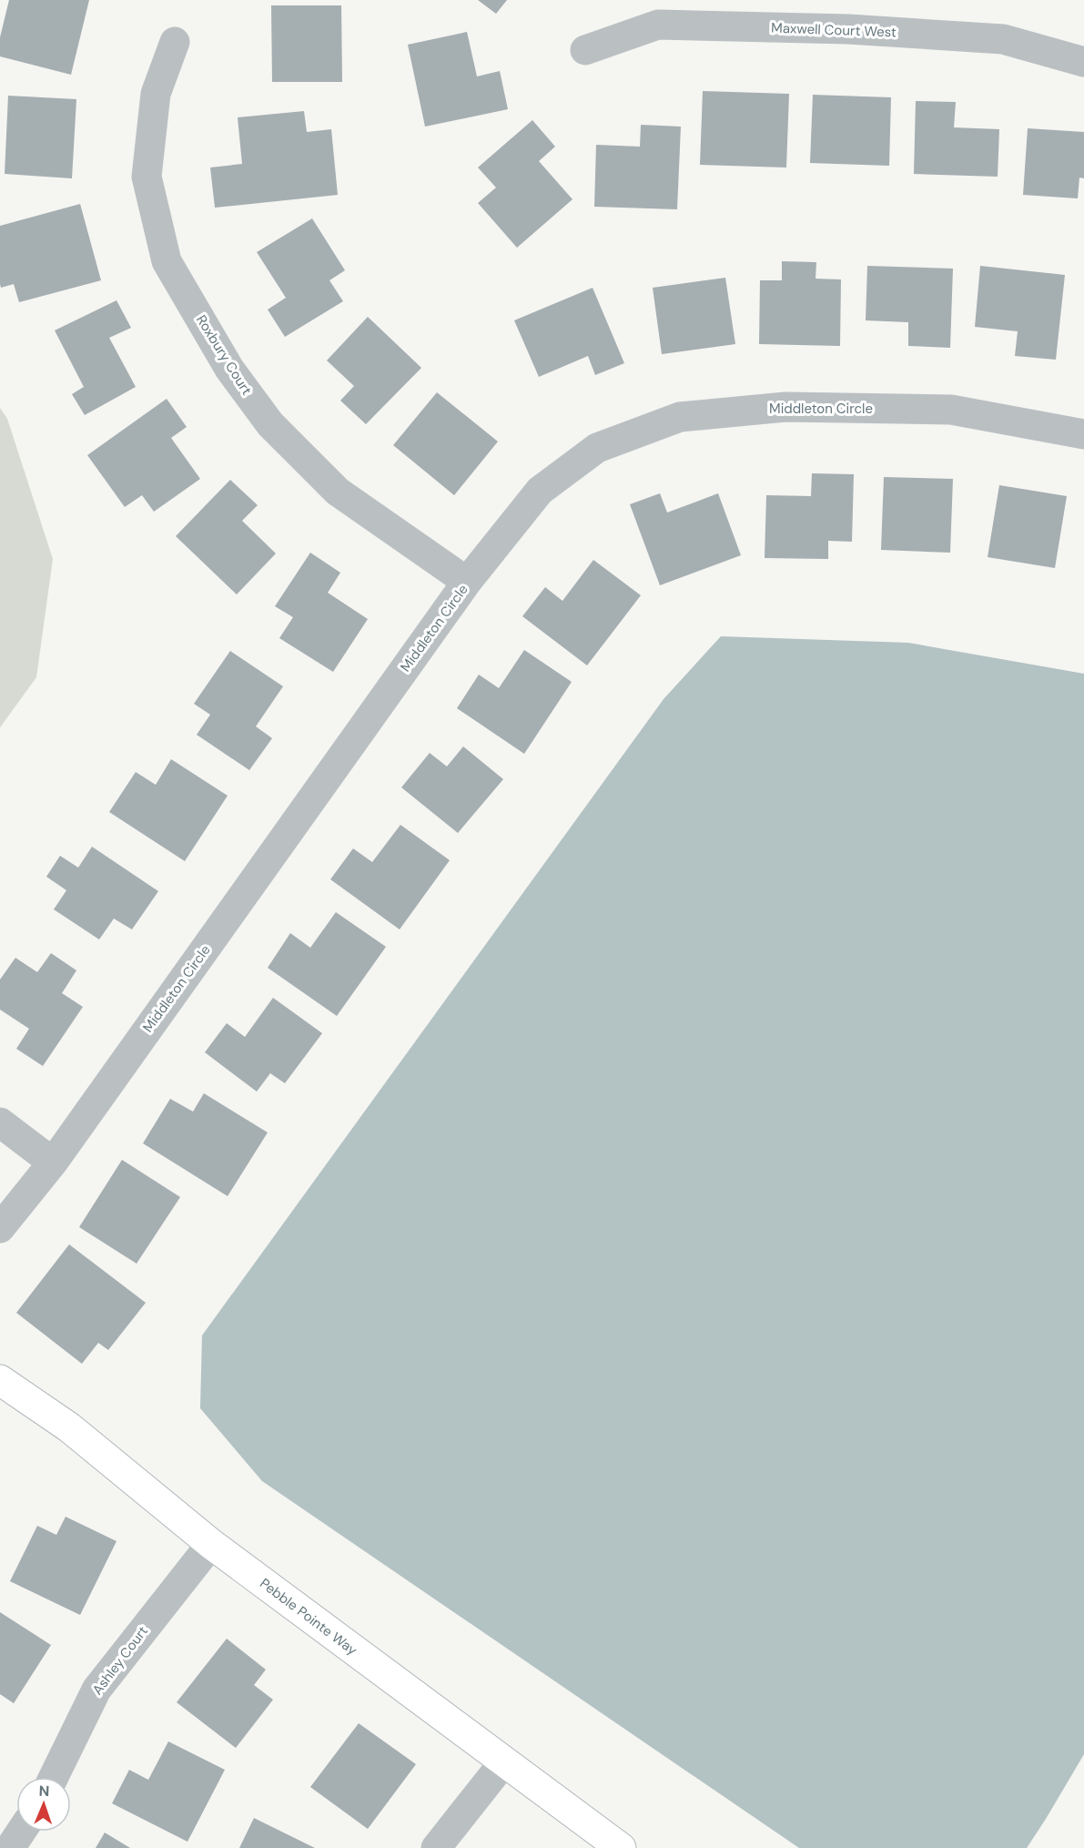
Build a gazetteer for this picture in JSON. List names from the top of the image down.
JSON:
{
  "streets": {
    "street": [
      "Maxwell Court West",
      "Roxbury Court",
      "Middleton Circle",
      "Pebble Pointe Way",
      "Ashley Court"
    ]
  },
  "crossings": [
    ["Roxbury Court", "Middleton Circle"],
    ["Pebble Pointe Way", "Ashley Court"]
  ],
  "north": "top"
}
